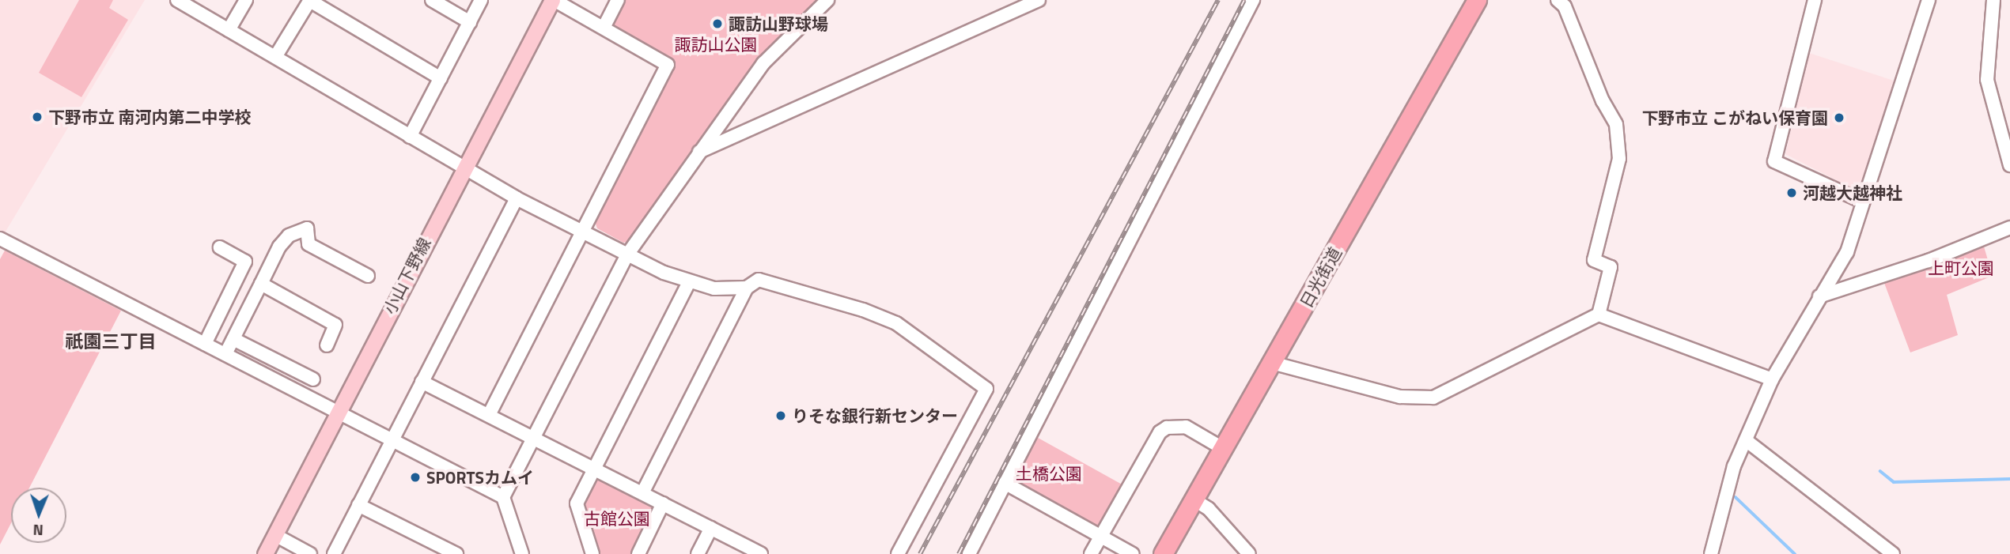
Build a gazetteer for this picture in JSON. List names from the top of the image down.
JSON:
{
  "streets": {
    "highway": ["日光街道"],
    "main road": ["小山下野線"]
  },
  "districts": ["祇園三丁目"],
  "parks": [
    "諏訪山公園",
    "上町公園",
    "土橋公園",
    "古館公園"
  ],
  "places": [
    "諏訪山野球場",
    "下野市立 南河内第二中学校",
    "下野市立 こがねい保育園",
    "河越大越神社",
    "りそな銀行新センター",
    "SPORTSカムイ"
  ],
  "north": "bottom"
}
